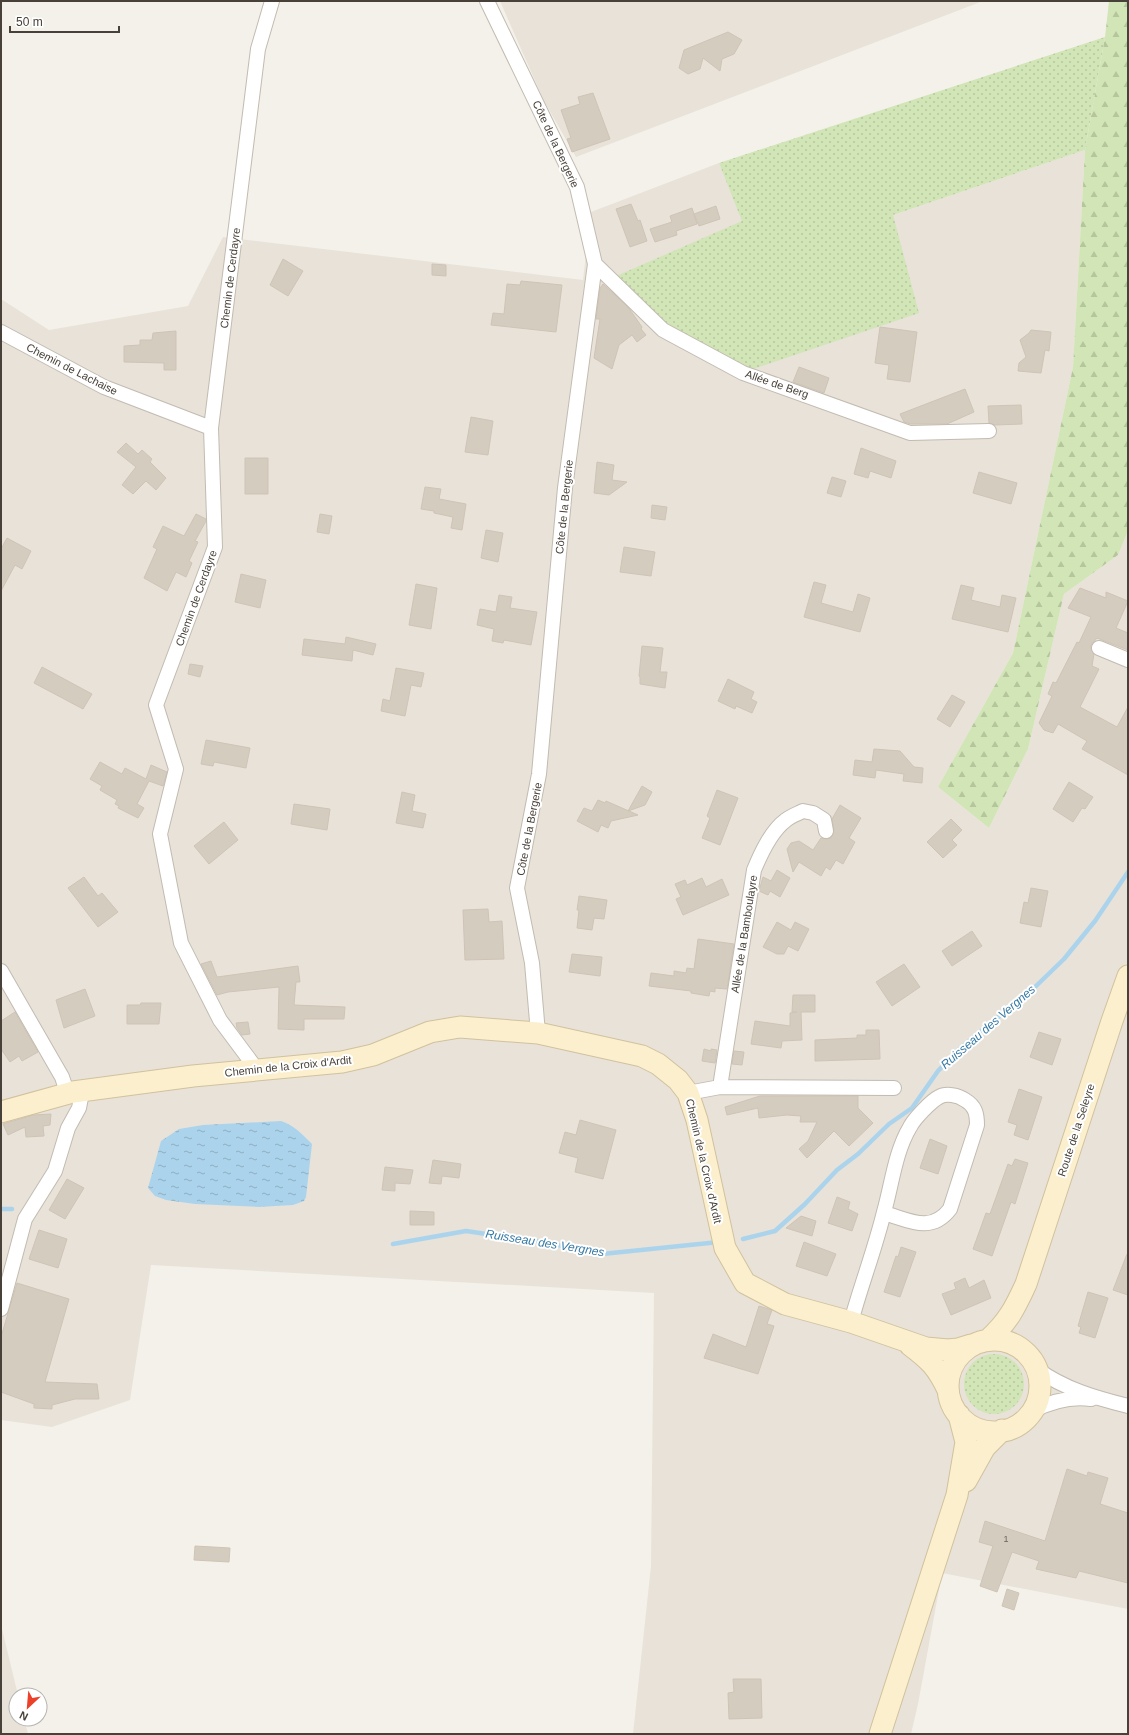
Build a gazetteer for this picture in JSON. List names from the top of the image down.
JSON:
{
  "streets": {
    "street": [
      "Côte de la Bergerie",
      "Chemin de Cerdayre",
      "Chemin de Lachaise",
      "Allée de Berg",
      "Allée de la Bamboulayre",
      "Chemin de la Croix d'Ardit",
      "Route de la Seleyre"
    ]
  },
  "crossings": [
    ["Côte de la Bergerie", "Allée de Berg"],
    ["Côte de la Bergerie", "Chemin de la Croix d'Ardit"],
    ["Chemin de Cerdayre", "Chemin de Lachaise"],
    ["Chemin de Cerdayre", "Chemin de la Croix d'Ardit"]
  ],
  "water": ["Ruisseau des Vergnes"],
  "house_numbers": ["1"],
  "scale_bar": "50 m",
  "north": "bottom left"
}
